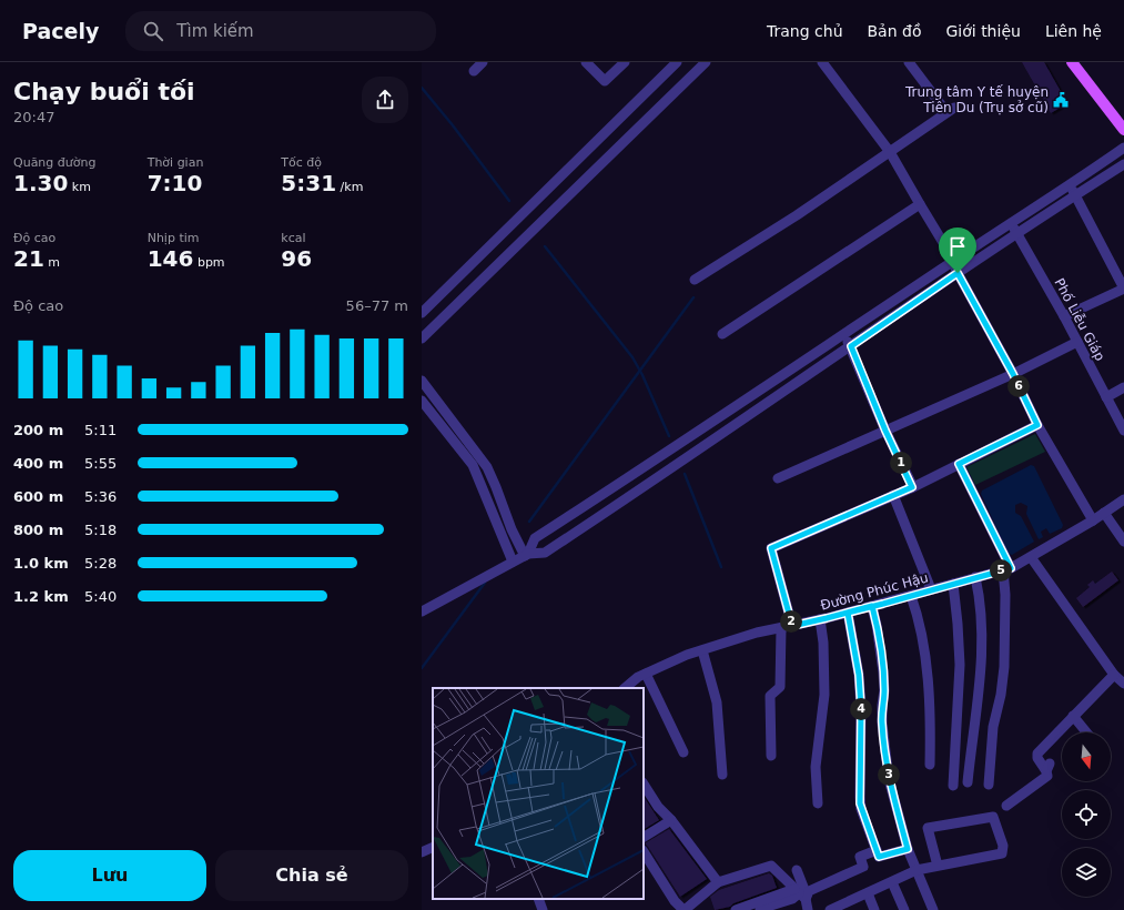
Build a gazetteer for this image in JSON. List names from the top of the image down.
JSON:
{
  "streets": {
    "street": ["Phố Liễu Giáp", "Đường Phúc Hậu"]
  },
  "places": {
    "public building": ["Trung tâm Y tế huyện Tiên Du (Trụ sở cũ)"]
  },
  "north": "bottom",
  "page": {
    "header": "Pacely",
    "search": "Tìm kiếm",
    "nav": [
      "Trang chủ",
      "Bản đồ",
      "Giới thiệu",
      "Liên hệ"
    ],
    "heading": ["Chạy buổi tối", "20:47"],
    "stats": [
      ["Quãng đường", "1.30 km"],
      ["Thời gian", "7:10"],
      ["Tốc độ", "5:31 /km"],
      ["Độ cao", "21 m"],
      ["Nhịp tim", "146 bpm"],
      ["kcal", "96"]
    ],
    "chart": ["Độ cao", "56–77 m"],
    "pins": [
      "6",
      "1",
      "5",
      "2",
      "4",
      "3"
    ],
    "list": [
      {
        "name": "200 m",
        "note": "5:11"
      },
      {
        "name": "400 m",
        "note": "5:55"
      },
      {
        "name": "600 m",
        "note": "5:36"
      },
      {
        "name": "800 m",
        "note": "5:18"
      },
      {
        "name": "1.0 km",
        "note": "5:28"
      },
      {
        "name": "1.2 km",
        "note": "5:40"
      }
    ],
    "buttons": ["Lưu", "Chia sẻ"]
  }
}
